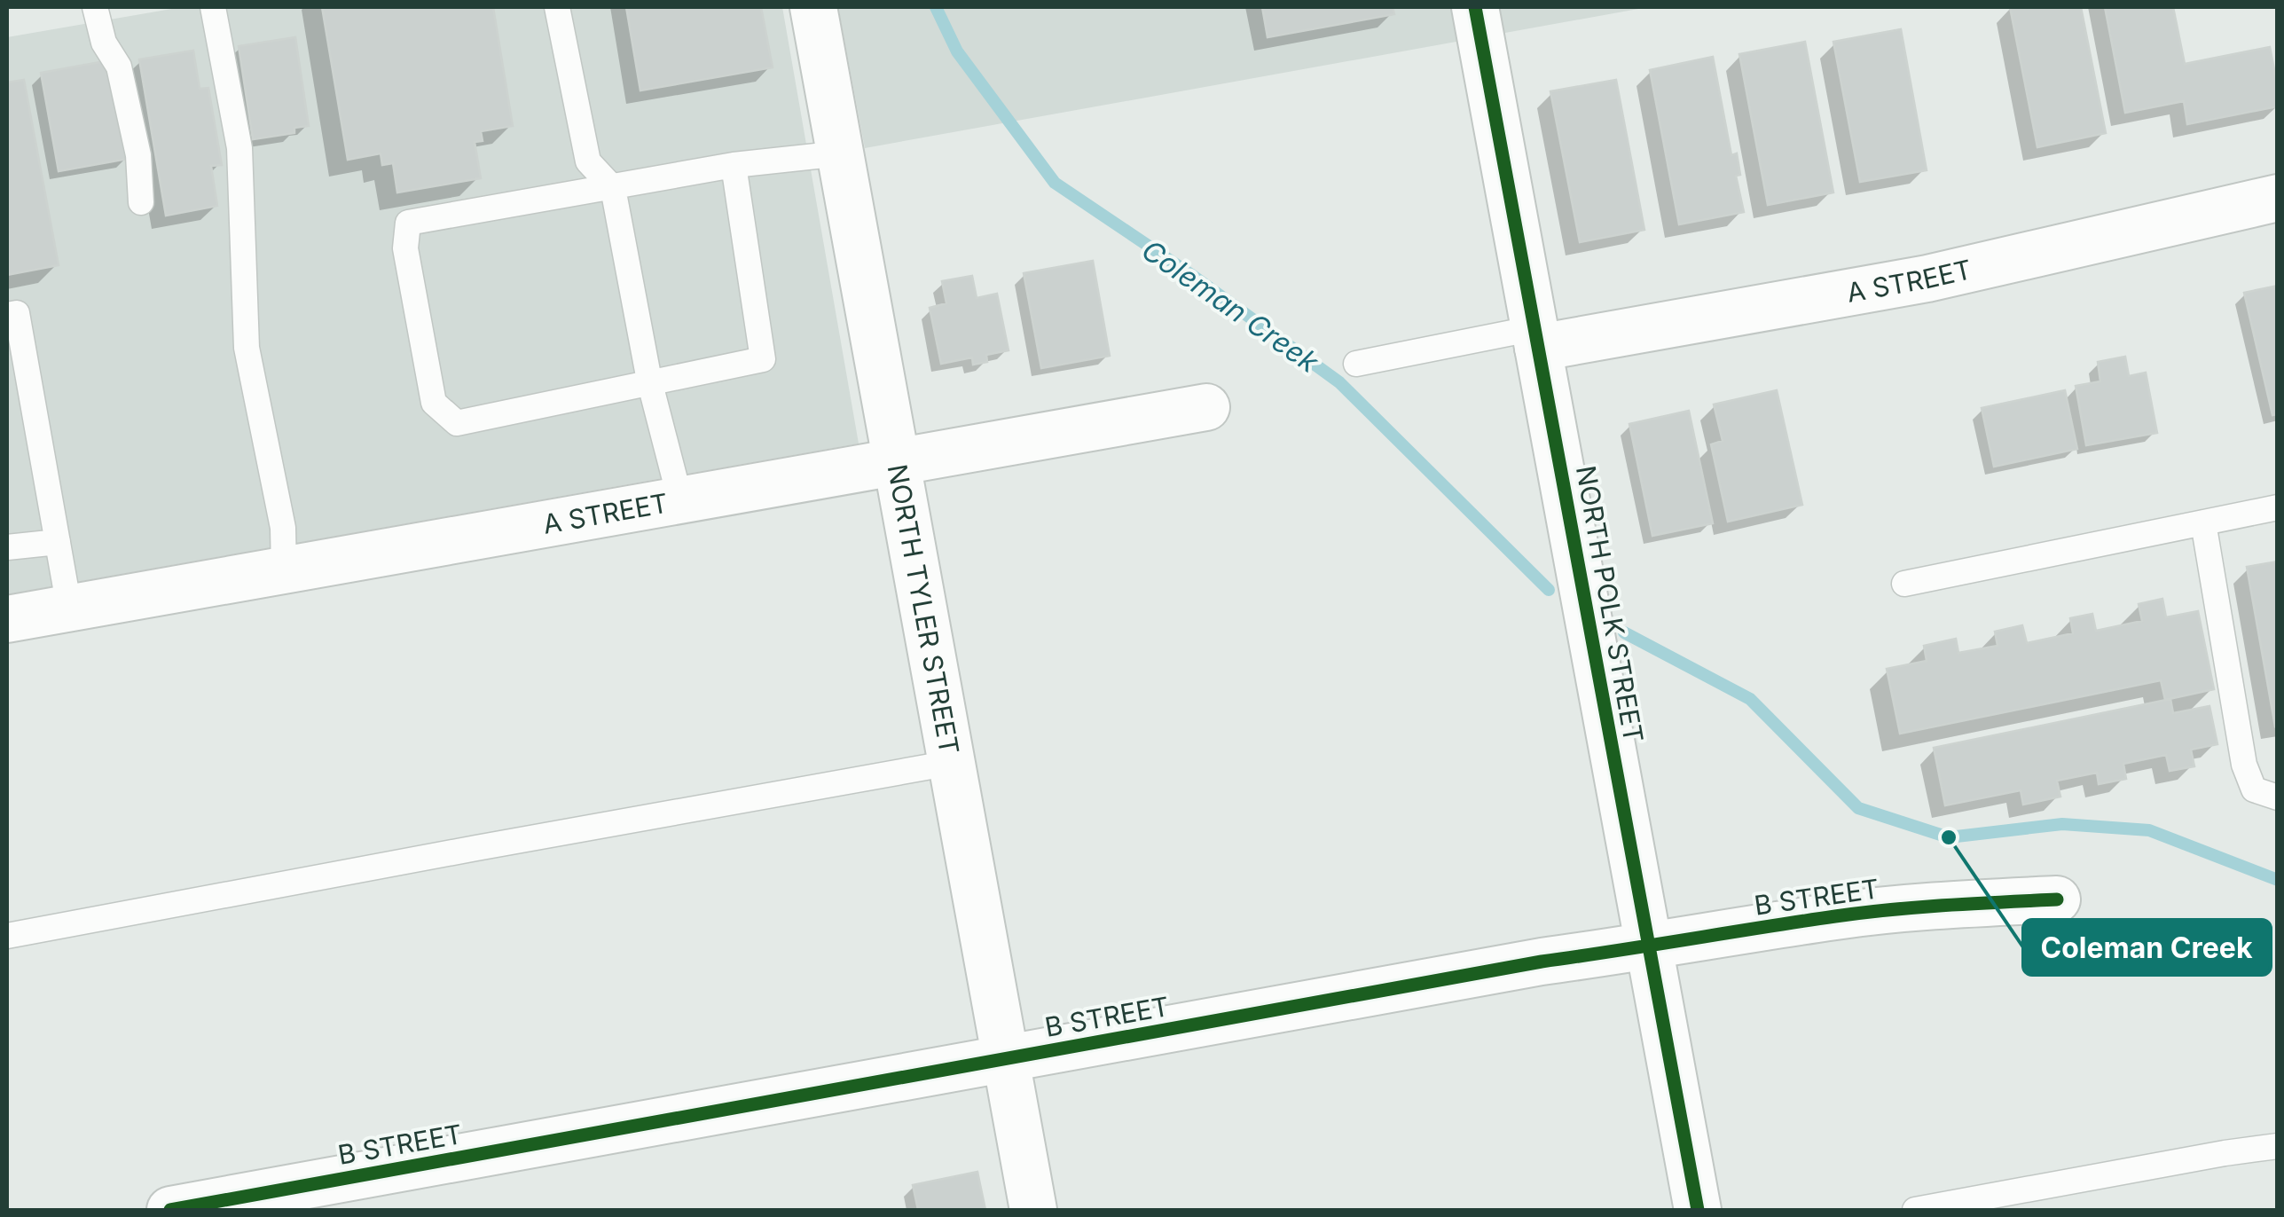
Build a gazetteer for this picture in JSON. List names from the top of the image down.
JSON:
{
  "streets": {
    "street": [
      "A STREET",
      "NORTH POLK STREET",
      "NORTH TYLER STREET",
      "B STREET"
    ]
  },
  "crossings": [
    ["A STREET", "NORTH POLK STREET"],
    ["A STREET", "NORTH TYLER STREET"],
    ["NORTH POLK STREET", "B STREET"],
    ["NORTH TYLER STREET", "B STREET"]
  ],
  "water": ["Coleman Creek"],
  "places": ["Coleman Creek"]
}
